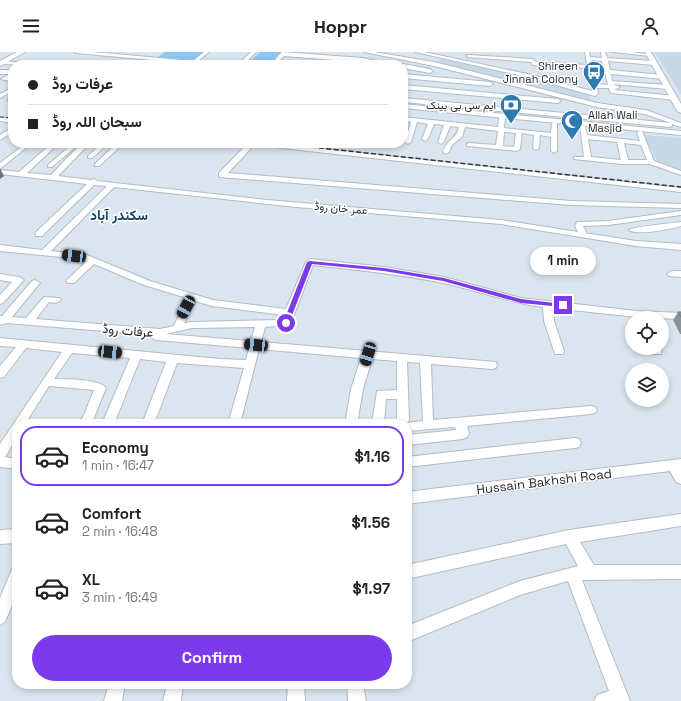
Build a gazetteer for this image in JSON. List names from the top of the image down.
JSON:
{
  "streets": {
    "street": ["عمر خان روڈ", "عرفات روڈ", "Hussain Bakhshi Road"]
  },
  "districts": ["سکندر آباد"],
  "places": {
    "bus stop": ["Shireen Jinnah Colony"],
    "bank": ["ایم سی بی بینک"],
    "mosque": ["Allah Wali Masjid"]
  },
  "page": {
    "header": "Hoppr",
    "banner": ["عرفات روڈ", "سبحان اللہ روڈ"],
    "bubble": "1 min",
    "list": [
      {
        "name": "Economy",
        "note": "1 min · 16:47",
        "value": "$1.16"
      },
      {
        "name": "Comfort",
        "note": "2 min · 16:48",
        "value": "$1.56"
      },
      {
        "name": "XL",
        "note": "3 min · 16:49",
        "value": "$1.97"
      }
    ],
    "buttons": "Confirm"
  }
}
